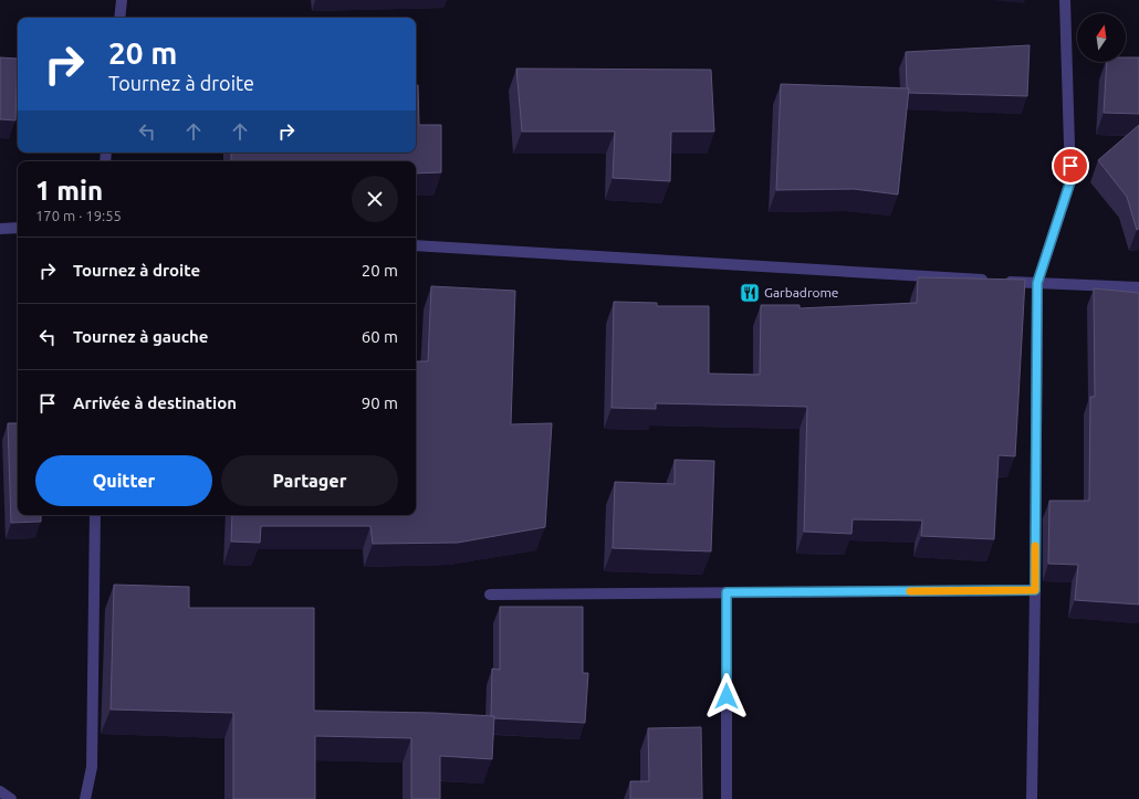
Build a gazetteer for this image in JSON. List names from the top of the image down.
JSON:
{
  "places": {
    "restaurant": ["Garbadrome"]
  },
  "north": "top",
  "page": {
    "turn": ["20 m", "Tournez à droite"],
    "heading": ["1 min", "170 m · 19:55"],
    "list": [
      {
        "name": "Tournez à droite",
        "value": "20 m"
      },
      {
        "name": "Tournez à gauche",
        "value": "60 m"
      },
      {
        "name": "Arrivée à destination",
        "value": "90 m"
      }
    ],
    "buttons": ["Quitter", "Partager"]
  }
}
